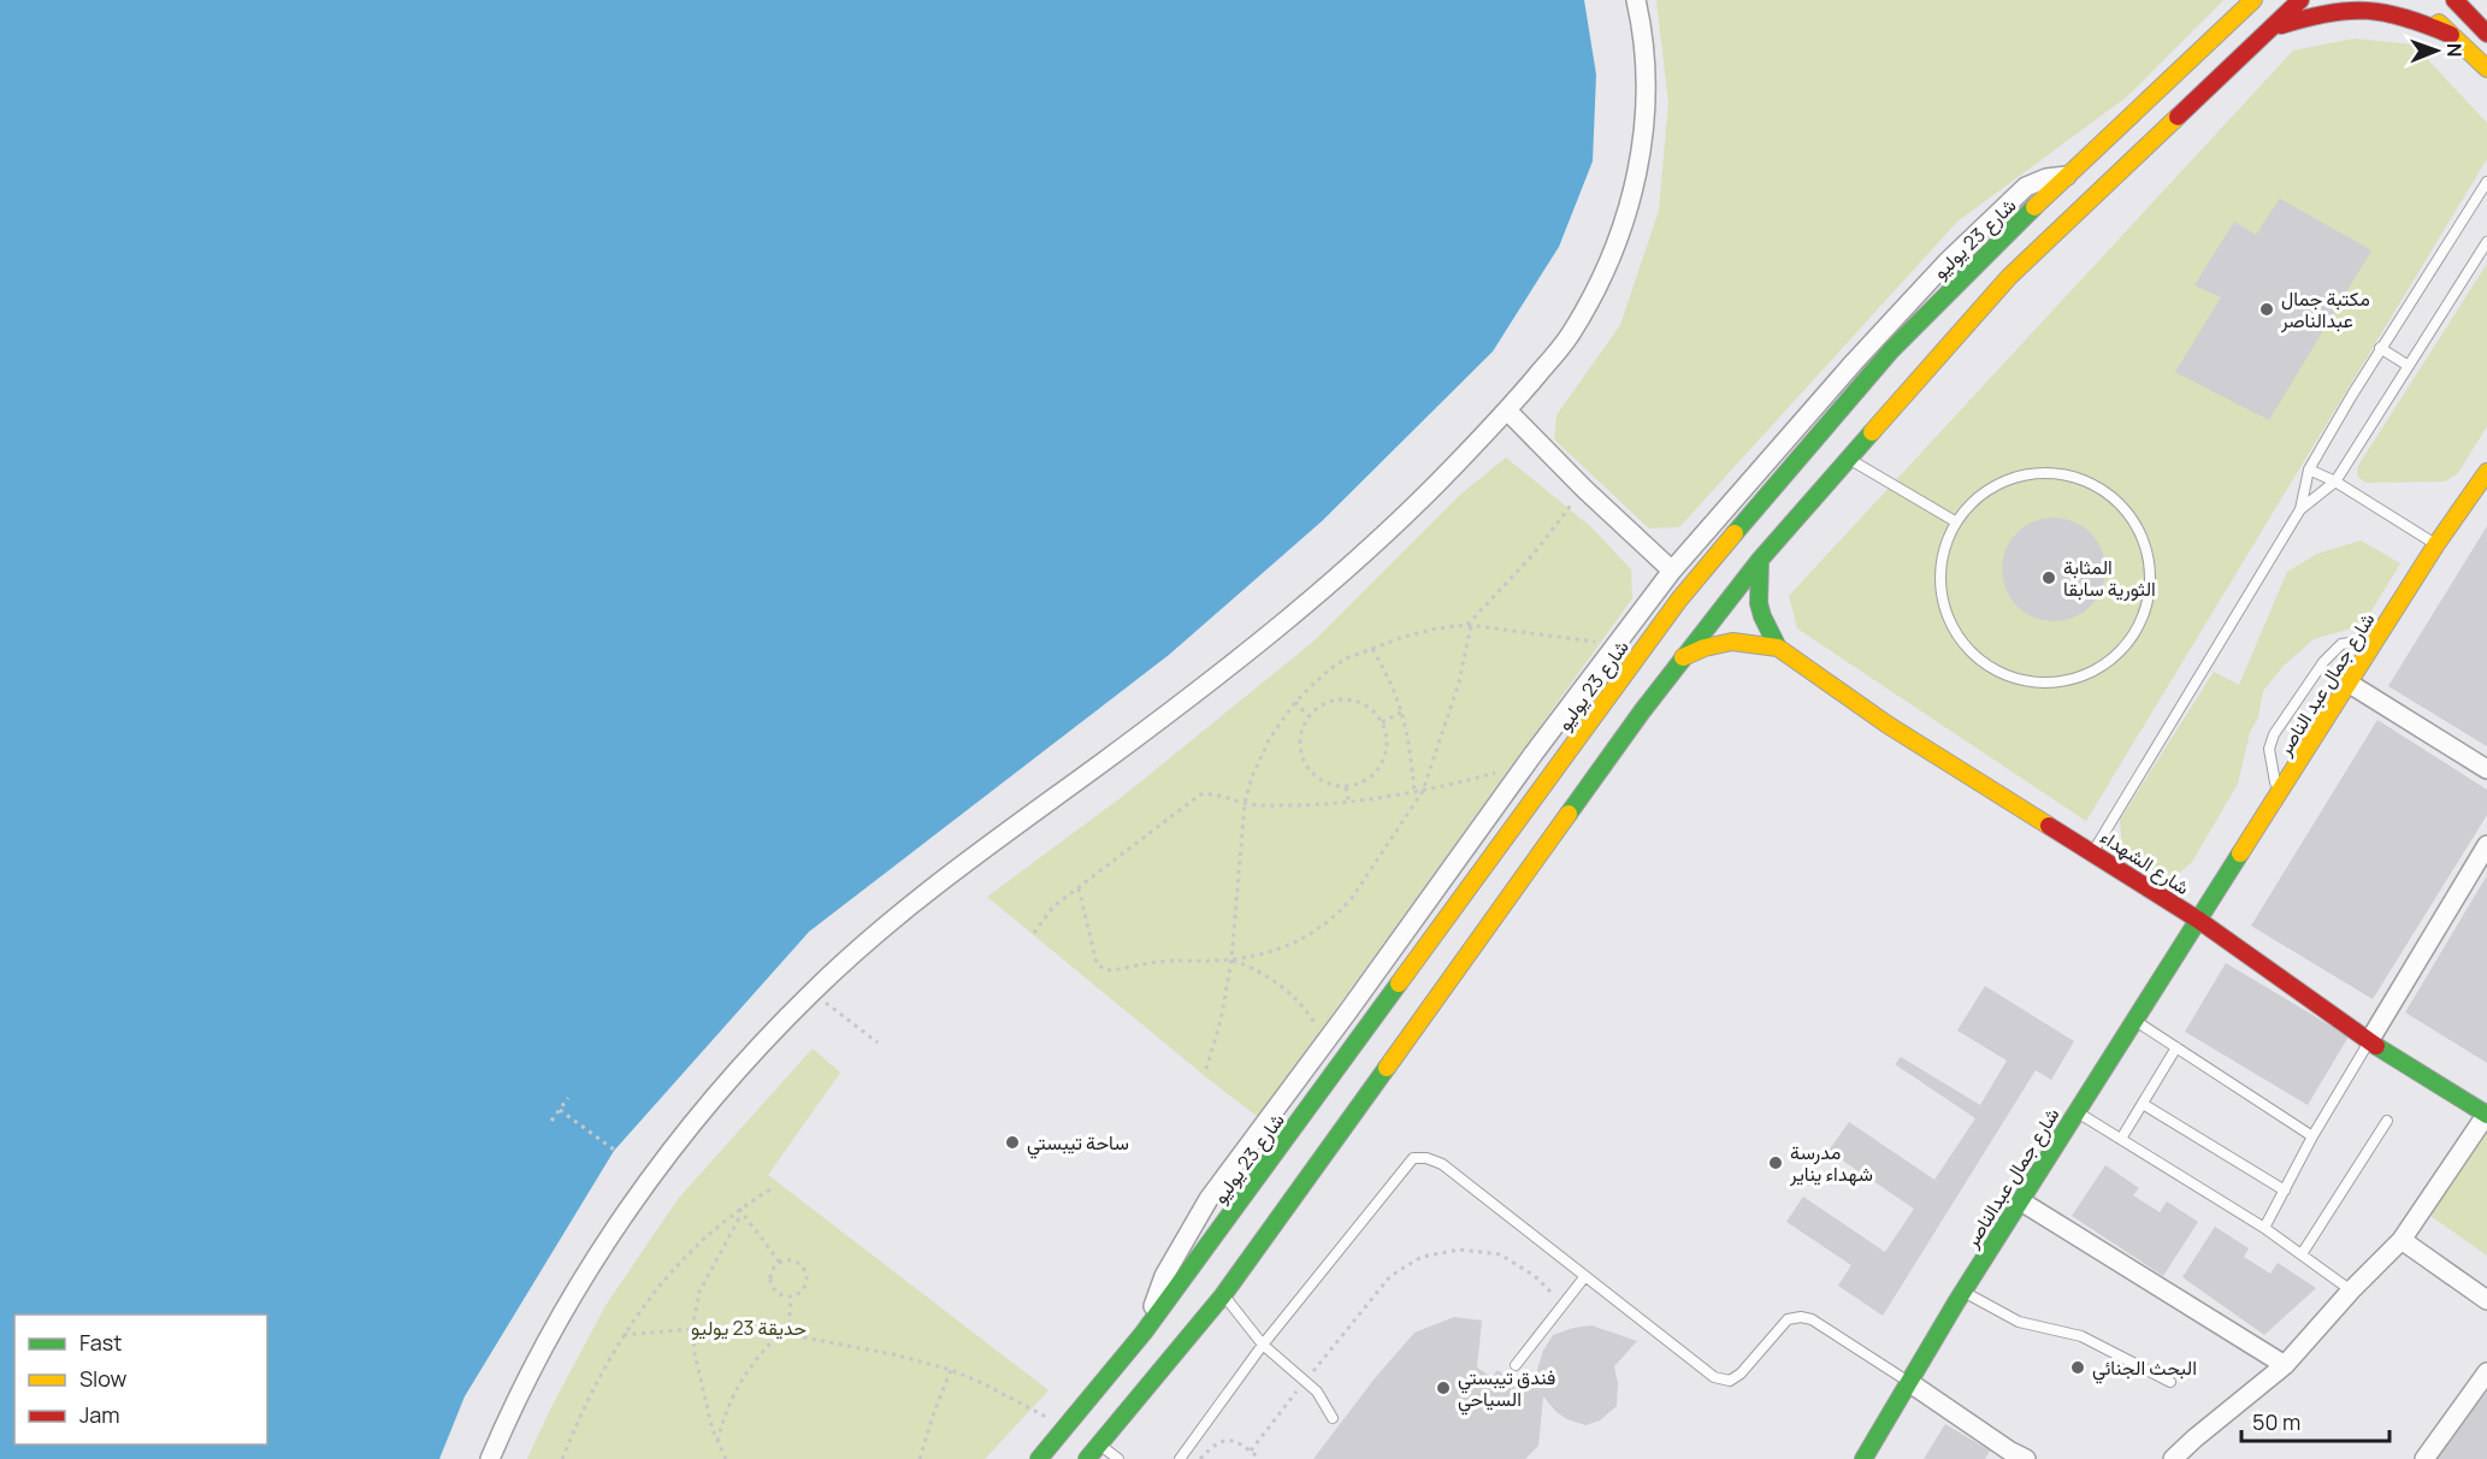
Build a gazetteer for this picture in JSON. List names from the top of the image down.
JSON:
{
  "streets": {
    "main road": [
      "شارع 23 يوليو",
      "شارع جمال عبد الناصر",
      "شارع الشهداء",
      "شارع جمال عبدالناصر"
    ]
  },
  "crossings": [
    ["شارع 23 يوليو", "شارع الشهداء"],
    ["شارع جمال عبد الناصر", "شارع الشهداء"],
    ["شارع جمال عبد الناصر", "شارع جمال عبدالناصر"],
    ["شارع الشهداء", "شارع جمال عبدالناصر"]
  ],
  "parks": ["حديقة 23 يوليو"],
  "places": [
    "مكتبة جمال عبدالناصر",
    "المثابة الثورية سابقا",
    "ساحة تيبستي",
    "مدرسة شهداء يناير",
    "البحث الجنائي",
    "فندق تيبستي السياحي"
  ],
  "legend": ["Fast", "Slow", "Jam"],
  "scale_bar": "50 m",
  "north": "right"
}
